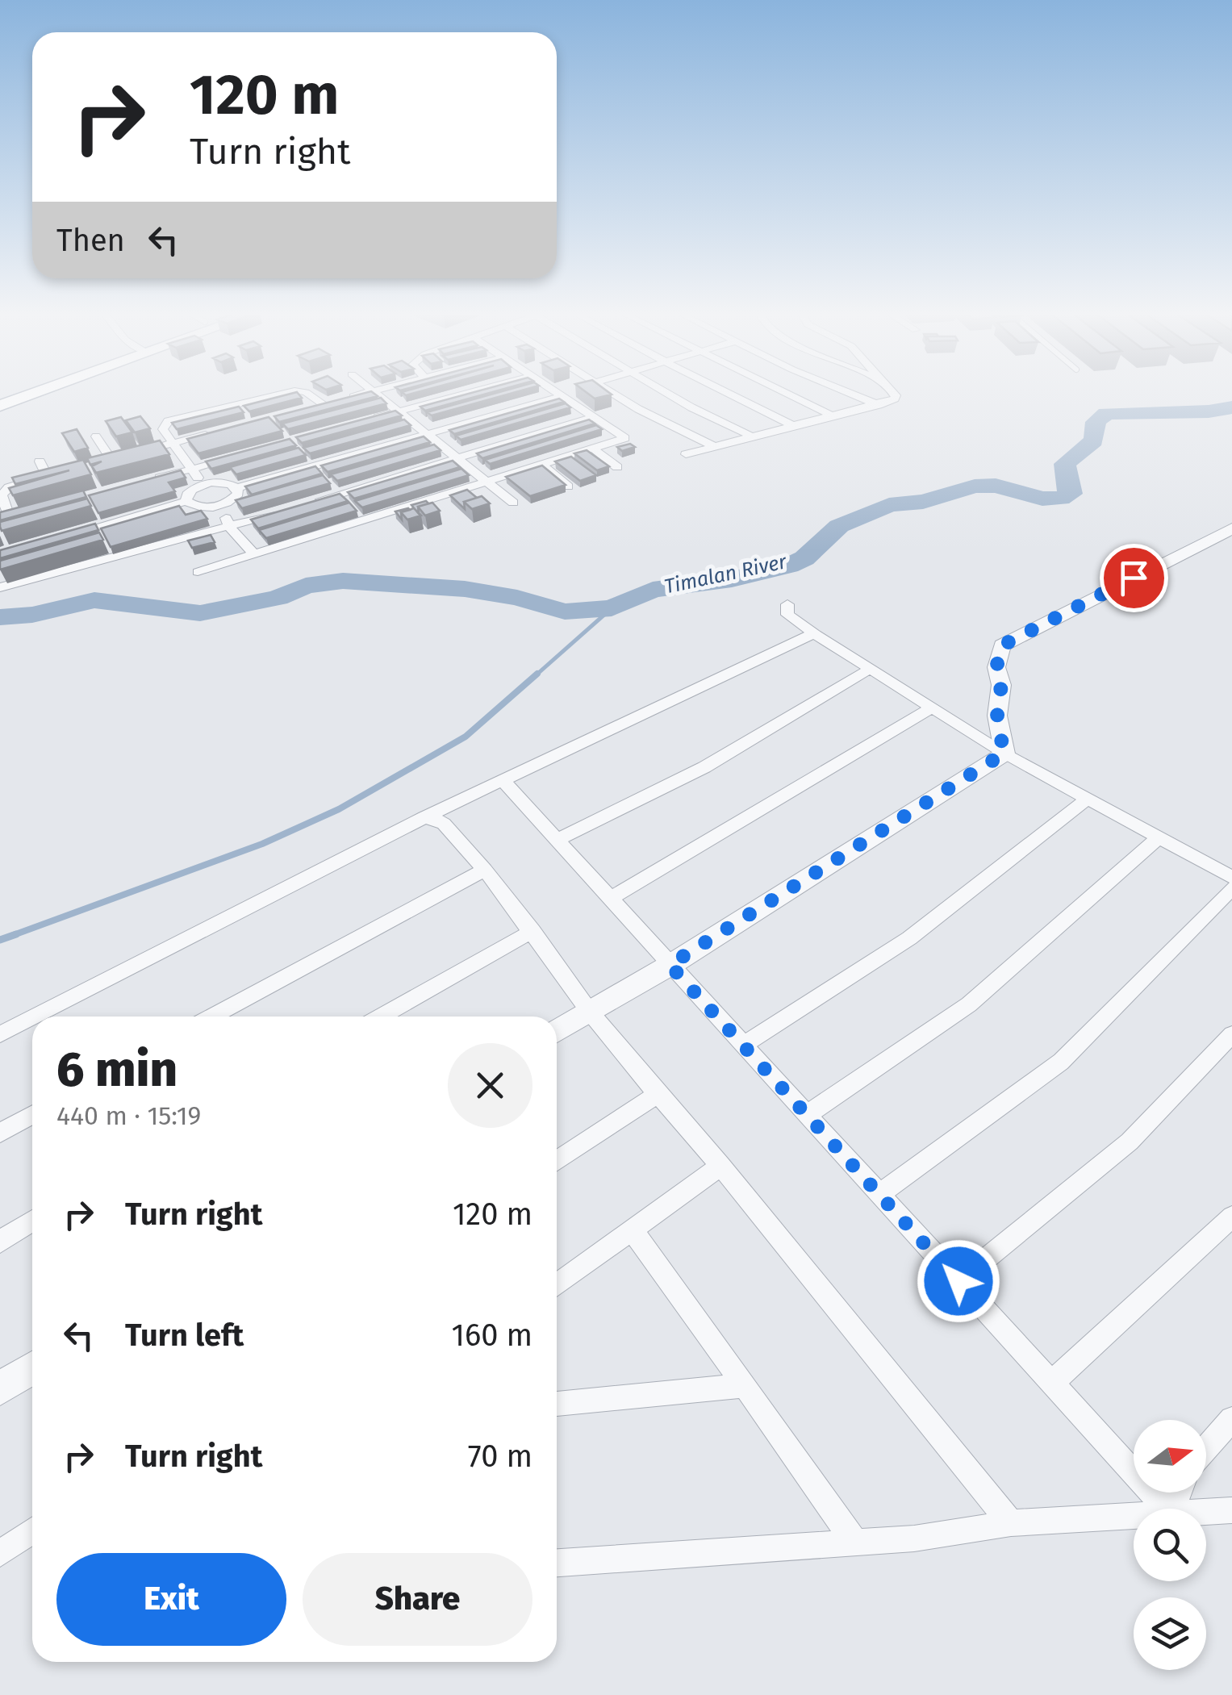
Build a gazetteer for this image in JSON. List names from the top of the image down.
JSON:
{
  "water": ["Timalan River"],
  "north": "right",
  "page": {
    "turn": ["120 m", "Turn right"],
    "then": "Then",
    "heading": ["6 min", "440 m · 15:19"],
    "list": [
      {
        "name": "Turn right",
        "value": "120 m"
      },
      {
        "name": "Turn left",
        "value": "160 m"
      },
      {
        "name": "Turn right",
        "value": "70 m"
      }
    ],
    "buttons": ["Exit", "Share"]
  }
}
